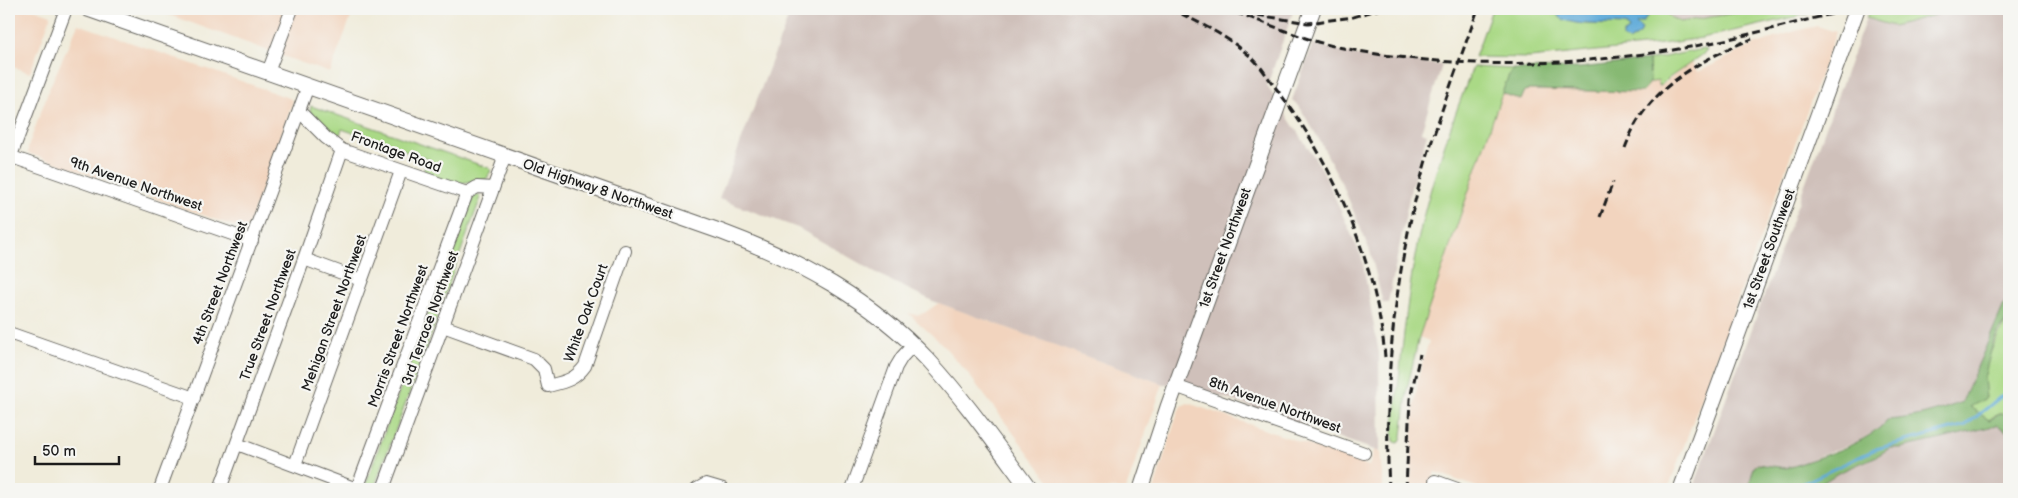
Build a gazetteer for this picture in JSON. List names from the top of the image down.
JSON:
{
  "streets": {
    "street": [
      "Frontage Road",
      "9th Avenue Northwest",
      "Old Highway 8 Northwest",
      "1st Street Northwest",
      "1st Street Southwest",
      "4th Street Northwest",
      "Mehigan Street Northwest",
      "White Oak Court",
      "True Street Northwest",
      "3rd Terrace Northwest",
      "Morris Street Northwest",
      "8th Avenue Northwest"
    ]
  },
  "crossings": [
    ["Frontage Road", "4th Street Northwest"],
    ["Frontage Road", "Mehigan Street Northwest"],
    ["Frontage Road", "True Street Northwest"],
    ["Frontage Road", "Morris Street Northwest"],
    ["9th Avenue Northwest", "4th Street Northwest"],
    ["Old Highway 8 Northwest", "4th Street Northwest"],
    ["Old Highway 8 Northwest", "3rd Terrace Northwest"],
    ["1st Street Northwest", "8th Avenue Northwest"],
    ["White Oak Court", "3rd Terrace Northwest"]
  ],
  "scale_bar": "50 m"
}
